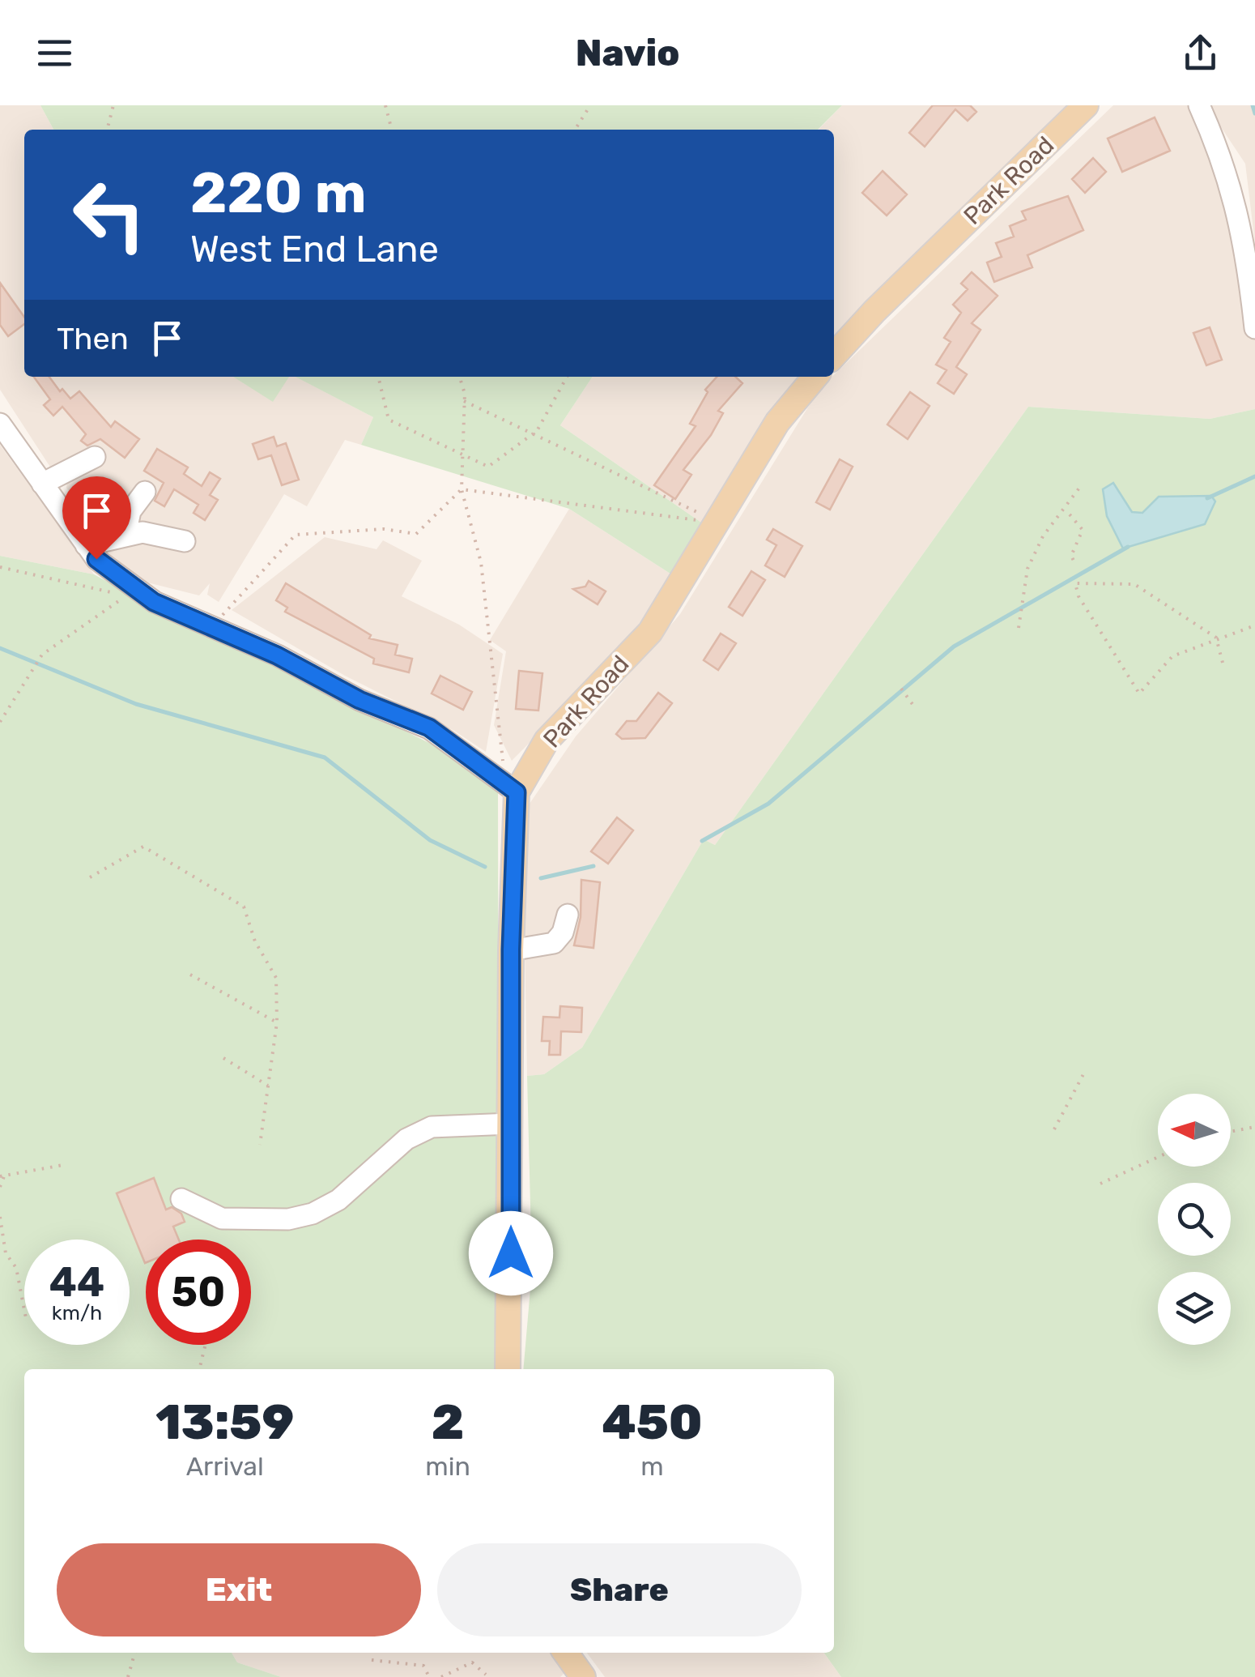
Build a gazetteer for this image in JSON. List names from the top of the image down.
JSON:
{
  "streets": {
    "main road": ["Park Road"]
  },
  "north": "left",
  "page": {
    "header": "Navio",
    "turn": ["220 m", "West End Lane"],
    "then": "Then",
    "speed": "44 km/h",
    "limit": "50",
    "eta": [
      "13:59",
      "Arrival",
      "2",
      "min",
      "450",
      "m"
    ],
    "buttons": ["Exit", "Share"]
  }
}
